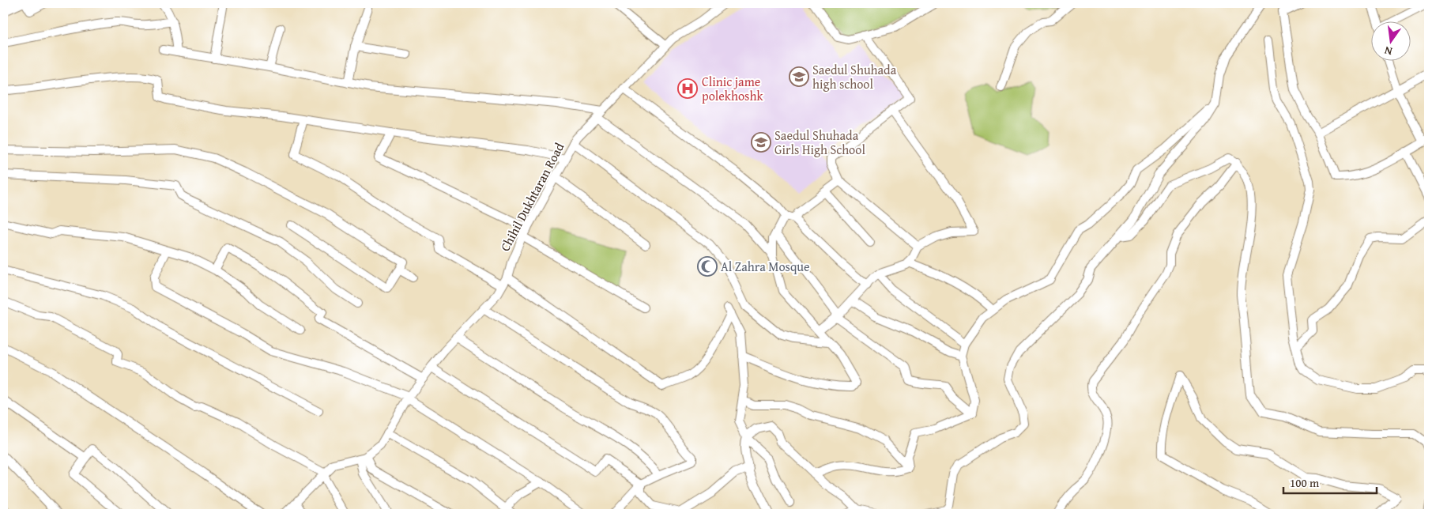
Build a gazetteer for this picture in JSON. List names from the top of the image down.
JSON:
{
  "streets": {
    "street": ["Chihil Dukhtaran Road"]
  },
  "places": {
    "school or university": ["Saedul Shuhada high school", "Saedul Shuhada Girls High School"],
    "hospital": ["Clinic jame polekhoshk"],
    "mosque": ["Al Zahra Mosque"]
  },
  "scale_bar": "100 m",
  "north": "bottom"
}
